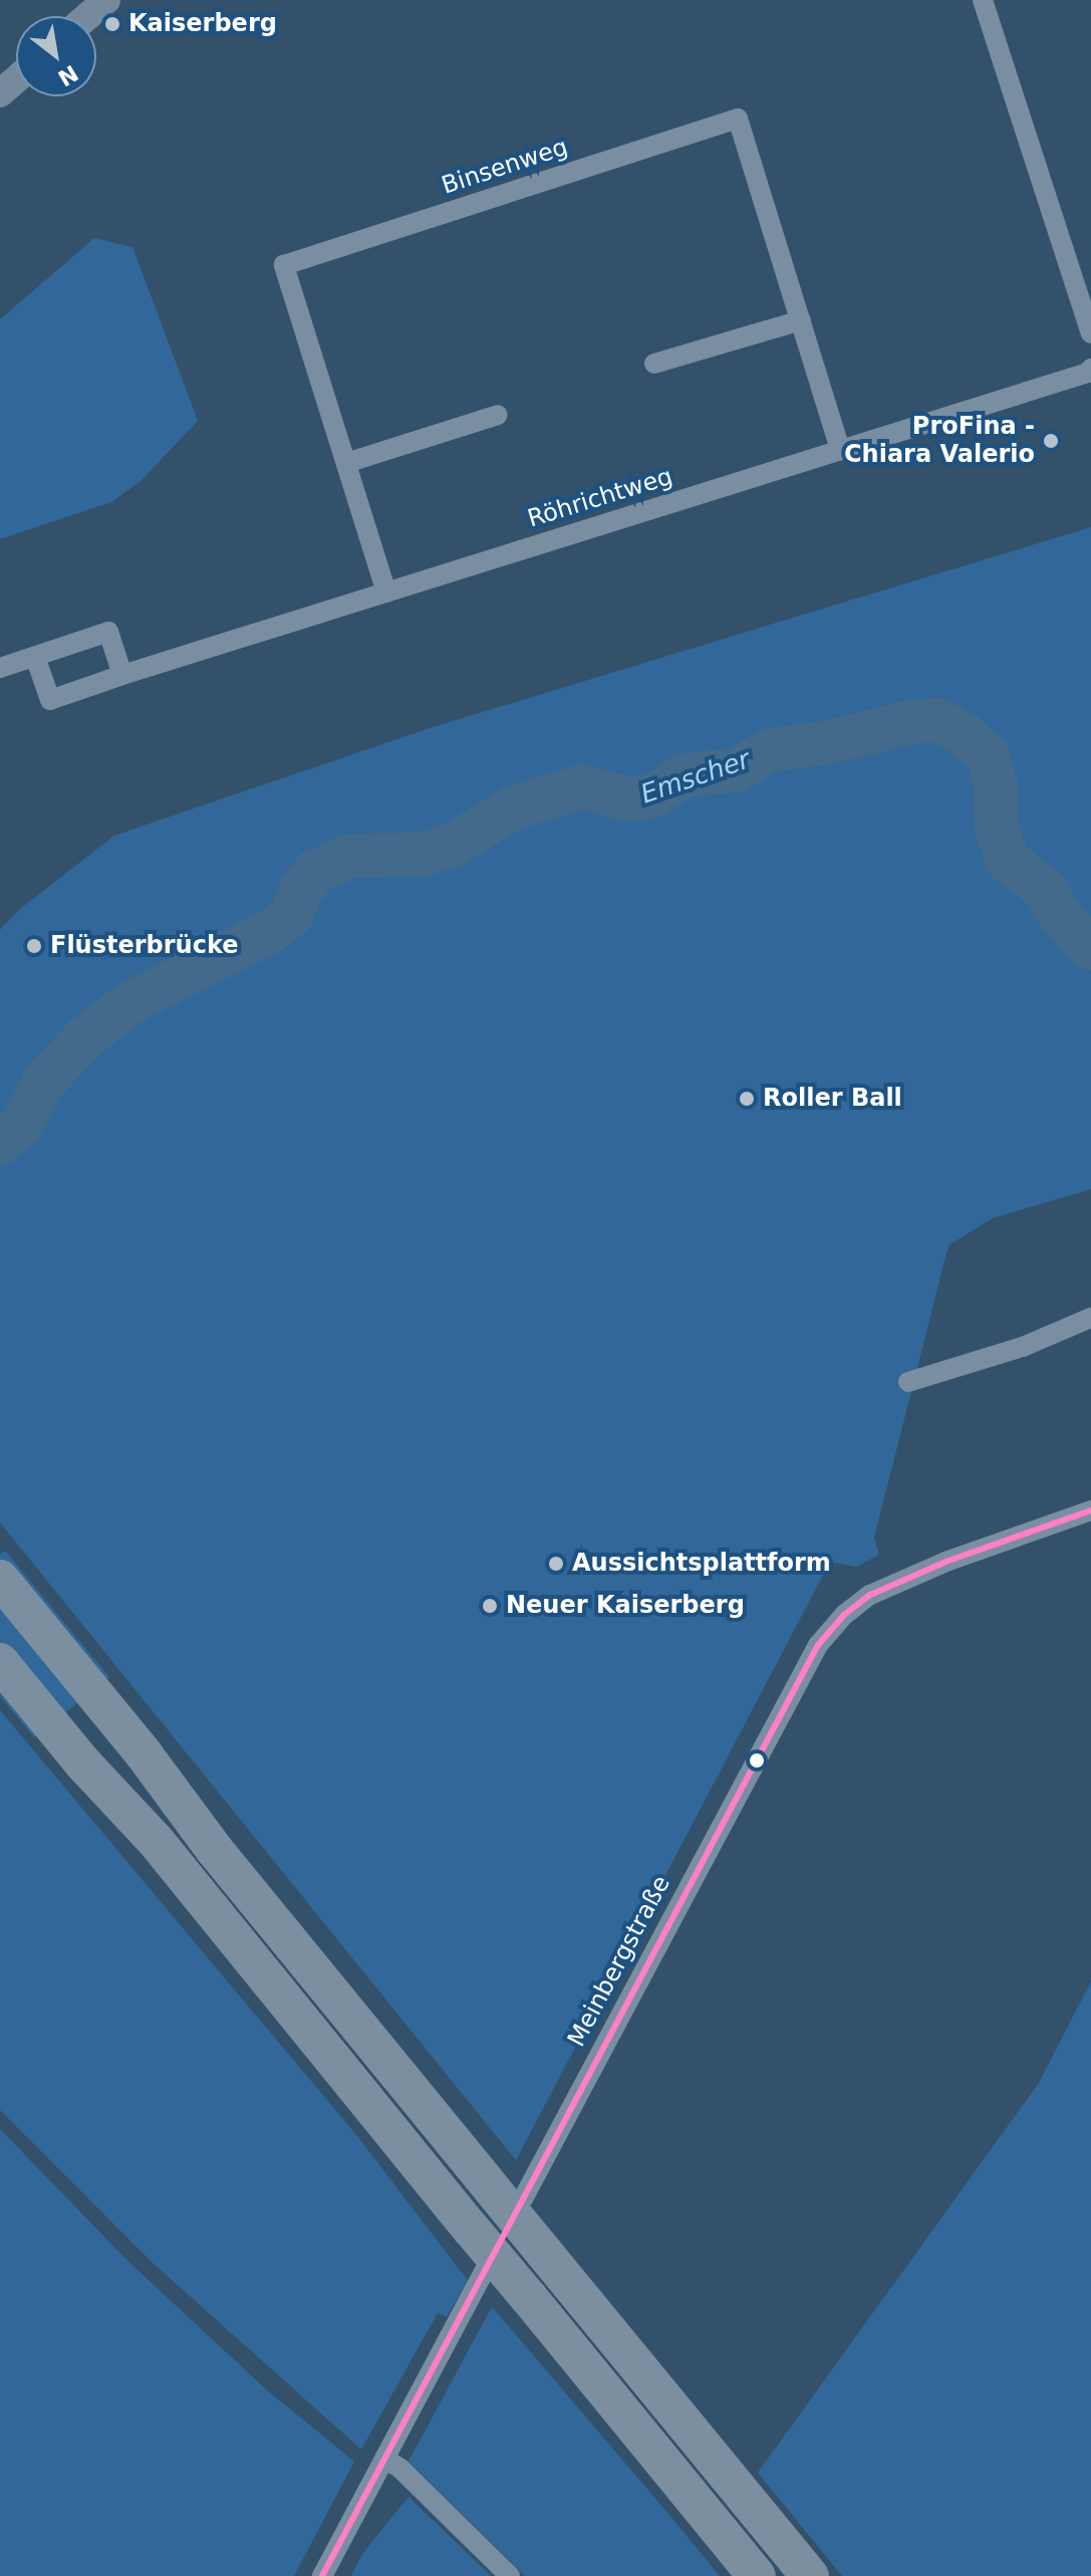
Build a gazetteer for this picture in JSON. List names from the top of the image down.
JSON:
{
  "streets": {
    "street": ["Binsenweg", "Röhrichtweg", "Meinbergstraße"]
  },
  "crossings": [
    ["Binsenweg", "Röhrichtweg"]
  ],
  "water": ["Emscher"],
  "places": [
    "Kaiserberg",
    "ProFina - Chiara Valerio",
    "Flüsterbrücke",
    "Roller Ball",
    "Aussichtsplattform",
    "Neuer Kaiserberg"
  ],
  "north": "bottom right"
}
